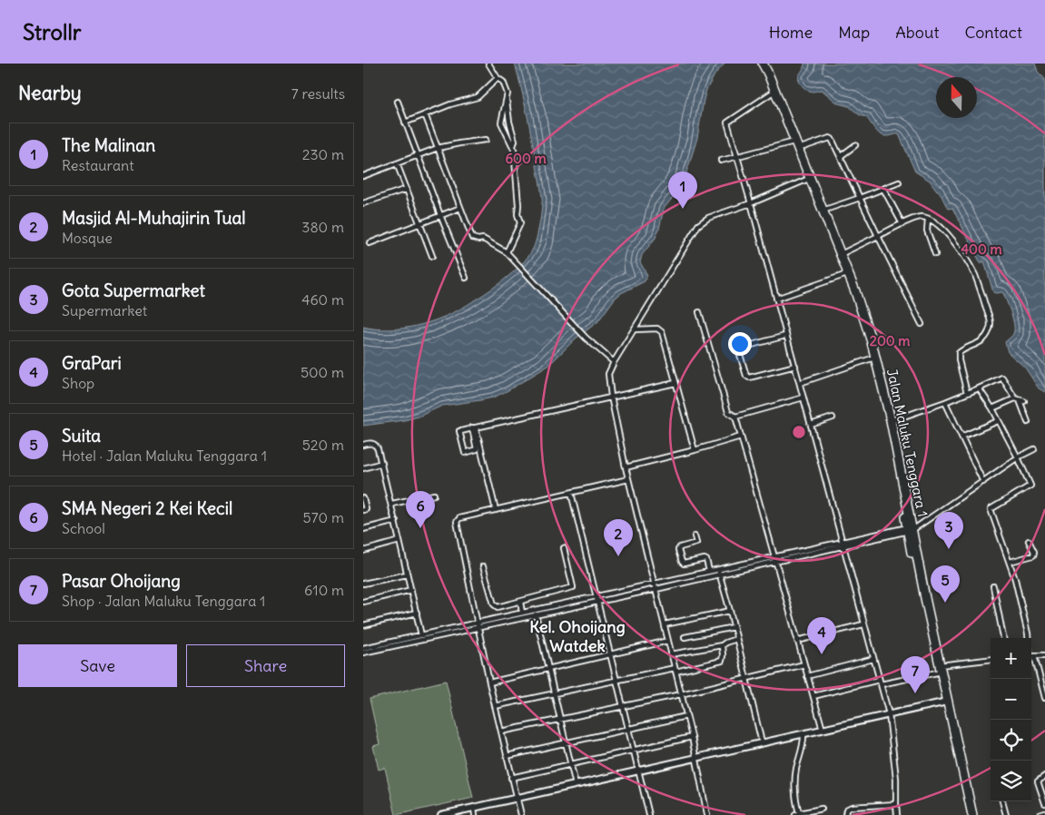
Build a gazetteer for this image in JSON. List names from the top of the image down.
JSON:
{
  "streets": {
    "highway": ["Jalan Maluku Tenggara 1"]
  },
  "districts": ["Kel. Ohoijang Watdek"],
  "north": "top",
  "page": {
    "header": "Strollr",
    "nav": [
      "Home",
      "Map",
      "About",
      "Contact"
    ],
    "heading": ["Nearby", "7 results"],
    "list": [
      {
        "mark": "1",
        "name": "The Malinan",
        "note": "Restaurant",
        "value": "230 m"
      },
      {
        "mark": "2",
        "name": "Masjid Al-Muhajirin Tual",
        "note": "Mosque",
        "value": "380 m"
      },
      {
        "mark": "3",
        "name": "Gota Supermarket",
        "note": "Supermarket",
        "value": "460 m"
      },
      {
        "mark": "4",
        "name": "GraPari",
        "note": "Shop",
        "value": "500 m"
      },
      {
        "mark": "5",
        "name": "Suita",
        "note": "Hotel · Jalan Maluku Tenggara 1",
        "value": "520 m"
      },
      {
        "mark": "6",
        "name": "SMA Negeri 2 Kei Kecil",
        "note": "School",
        "value": "570 m"
      },
      {
        "mark": "7",
        "name": "Pasar Ohoijang",
        "note": "Shop · Jalan Maluku Tenggara 1",
        "value": "610 m"
      }
    ],
    "pins": [
      "1",
      "6",
      "3",
      "2",
      "5",
      "4",
      "7"
    ],
    "buttons": ["Save", "Share"],
    "map_buttons": ["+", "−"]
  },
  "rings": ["600 m", "400 m", "200 m"]
}
